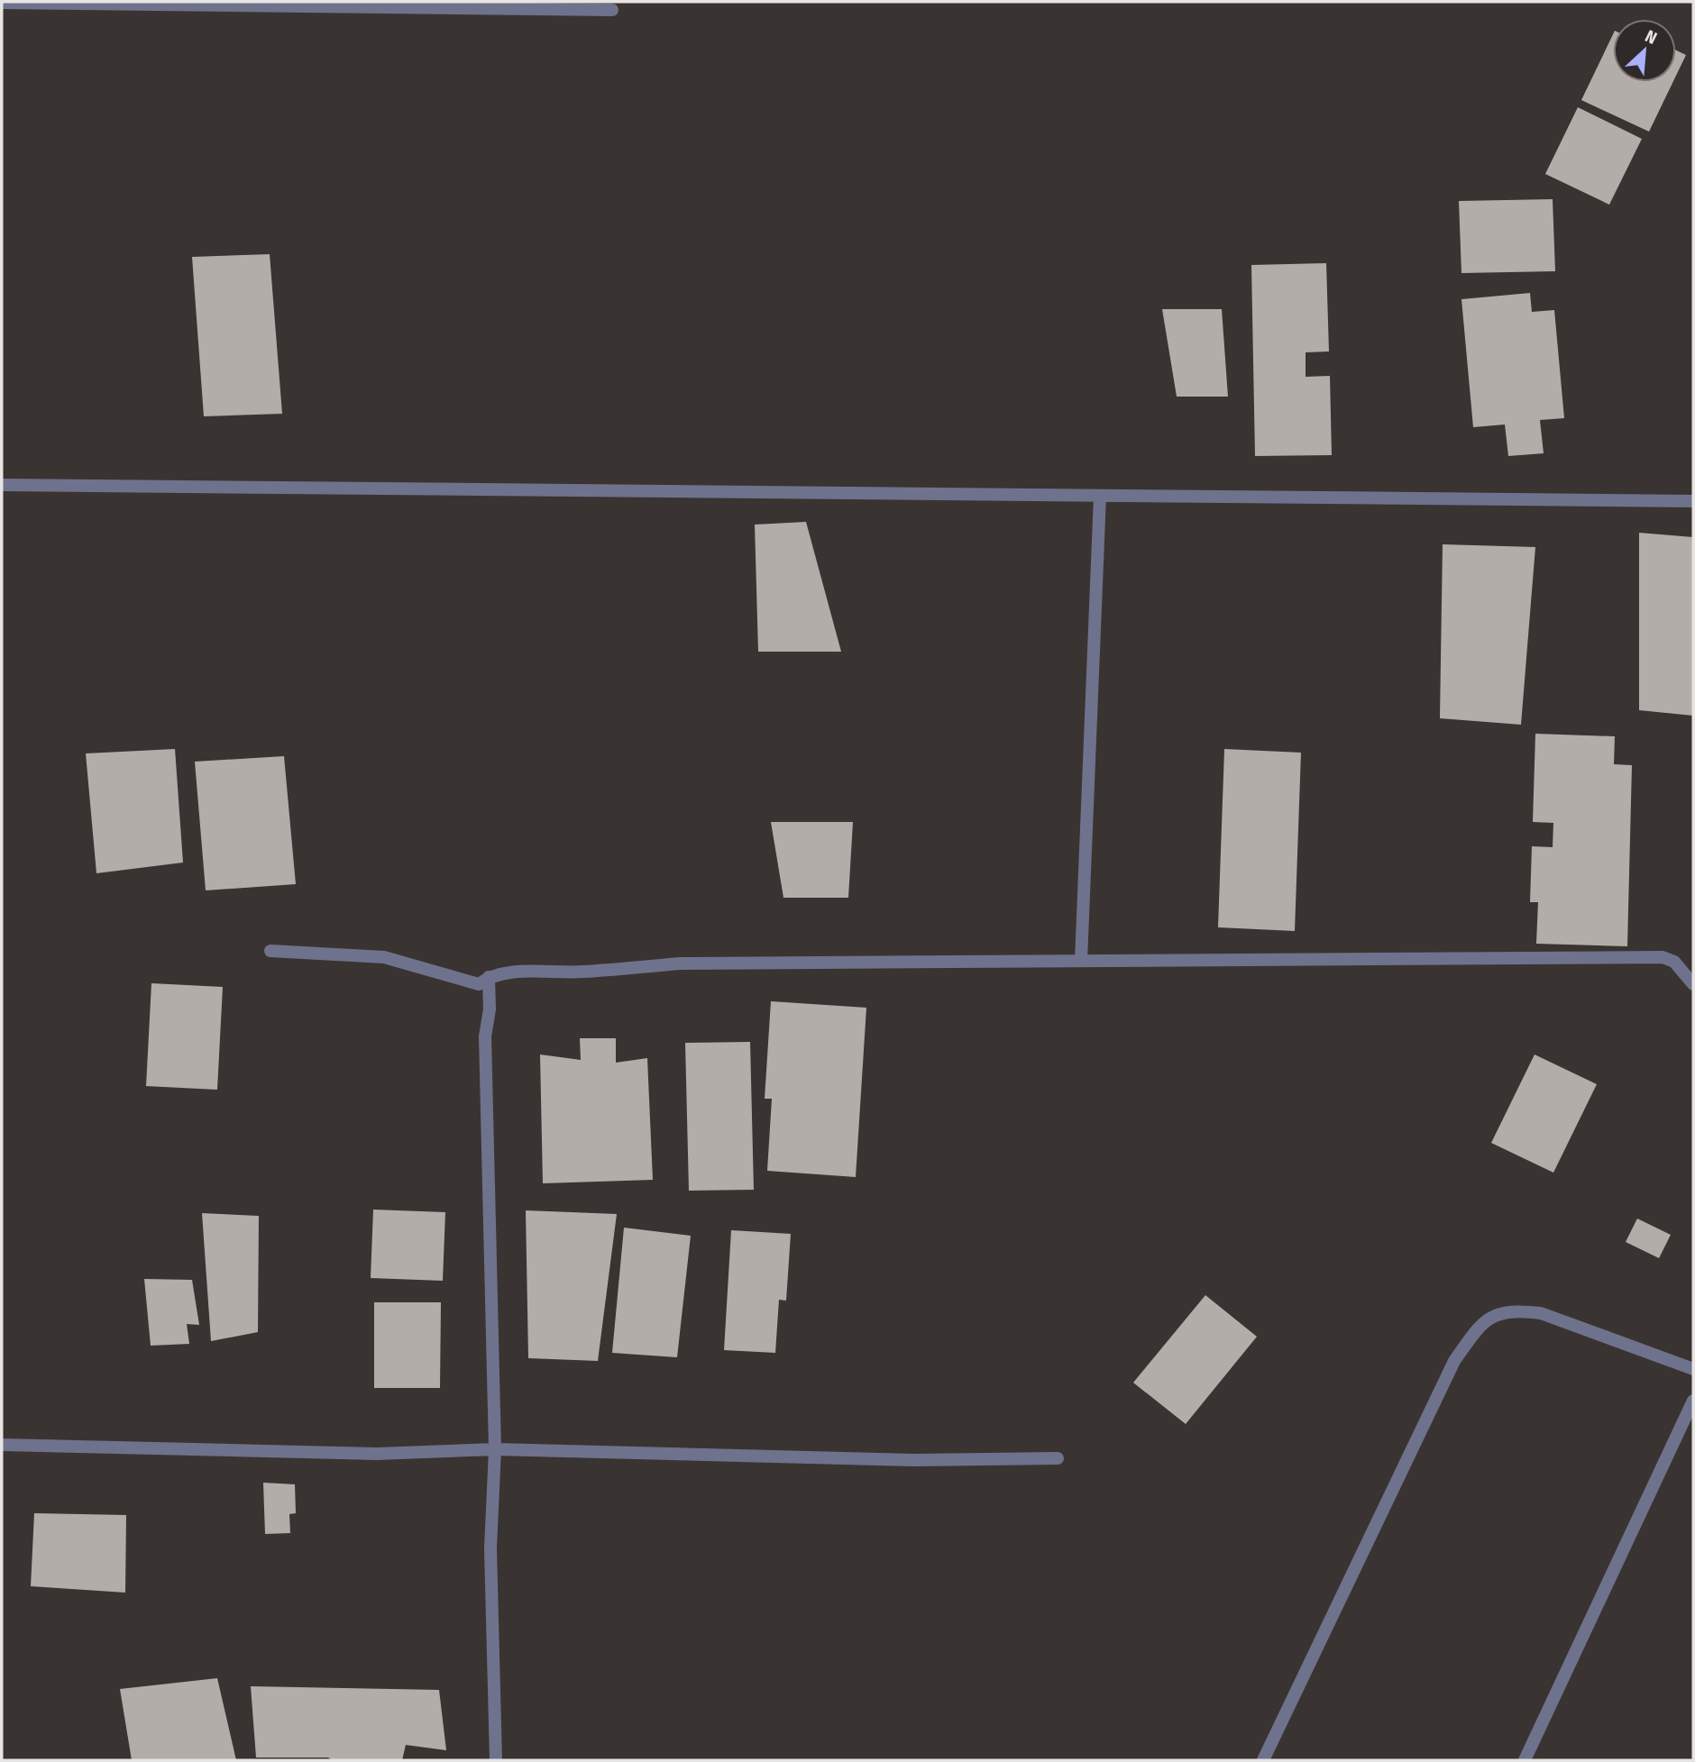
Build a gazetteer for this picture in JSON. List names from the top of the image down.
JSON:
{
  "north": "top right"
}
